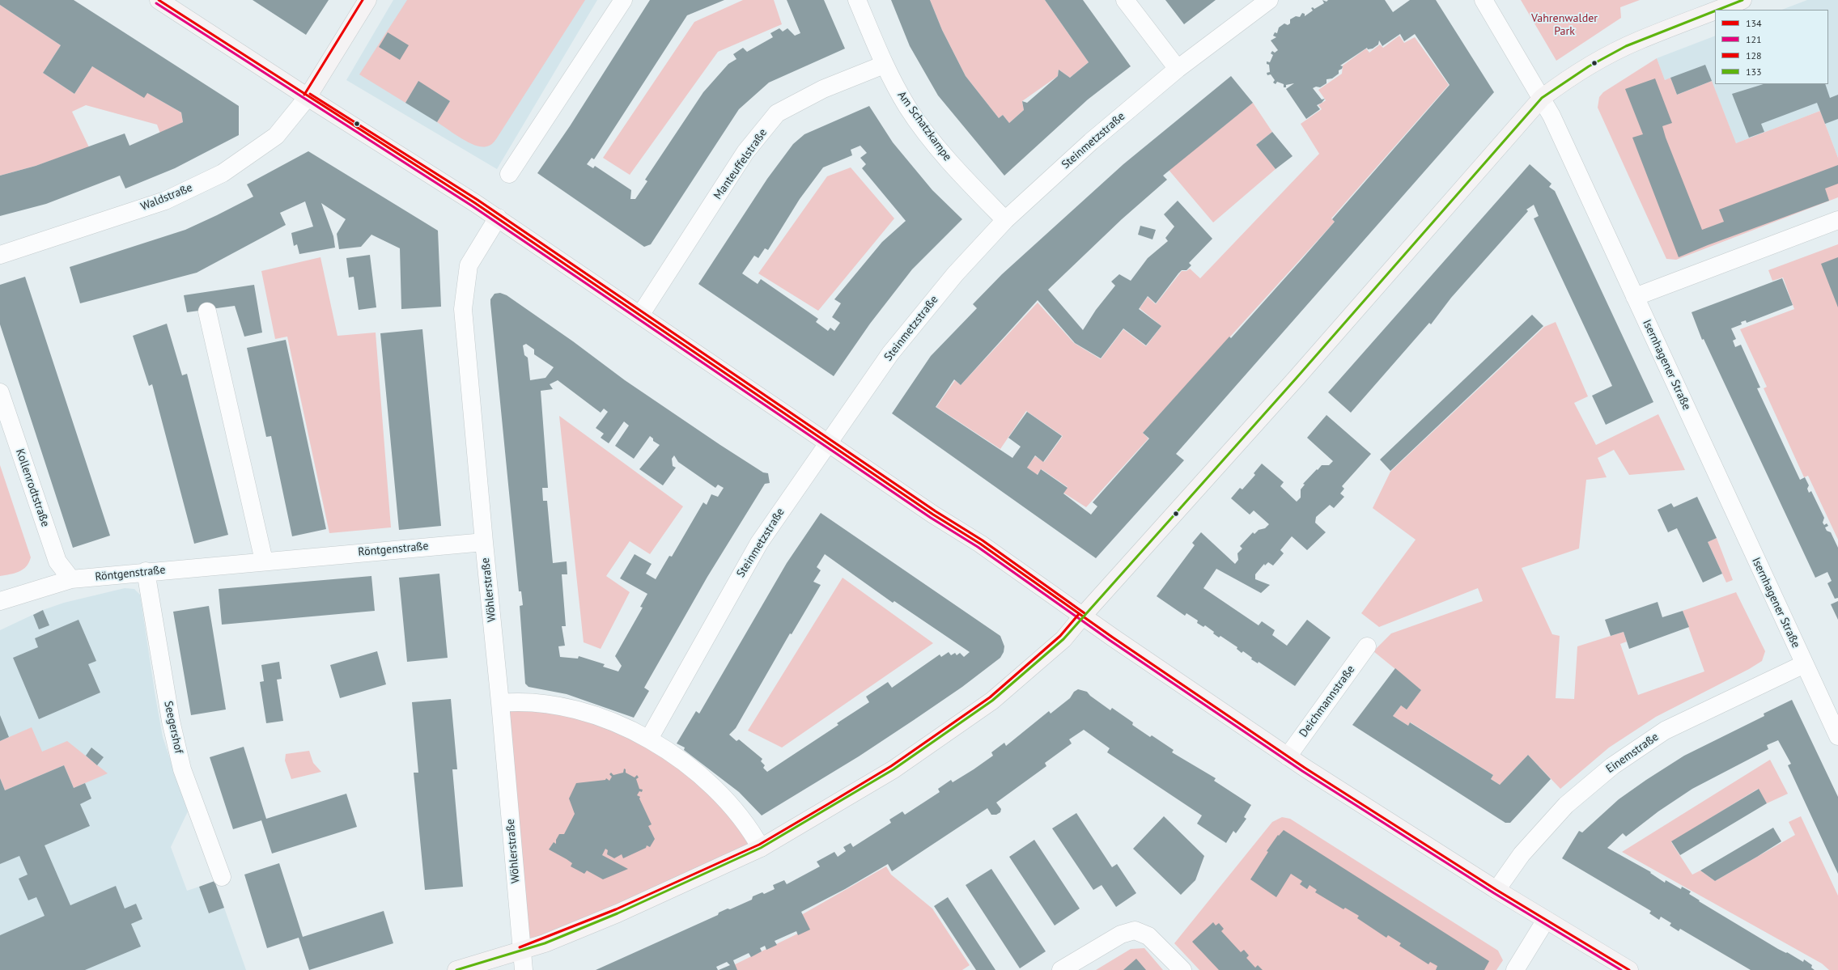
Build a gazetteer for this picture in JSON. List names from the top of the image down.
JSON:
{
  "streets": {
    "street": [
      "Am Schatzkampe",
      "Steinmetzstraße",
      "Manteuffelstraße",
      "Waldstraße",
      "Isernhagener Straße",
      "Kollenrodtstraße",
      "Röntgenstraße",
      "Wöhlerstraße",
      "Deichmannstraße",
      "Seegershof",
      "Einemstraße"
    ]
  },
  "crossings": [
    ["Am Schatzkampe", "Steinmetzstraße"],
    ["Am Schatzkampe", "Manteuffelstraße"],
    ["Isernhagener Straße", "Einemstraße"],
    ["Kollenrodtstraße", "Röntgenstraße"],
    ["Röntgenstraße", "Wöhlerstraße"],
    ["Röntgenstraße", "Seegershof"]
  ],
  "parks": ["Vahrenwalder Park"],
  "lines": [
    "transit line 134",
    "transit line 128",
    "transit line 133",
    "transit line 121"
  ],
  "legend": [
    "134",
    "121",
    "128",
    "133"
  ]
}
